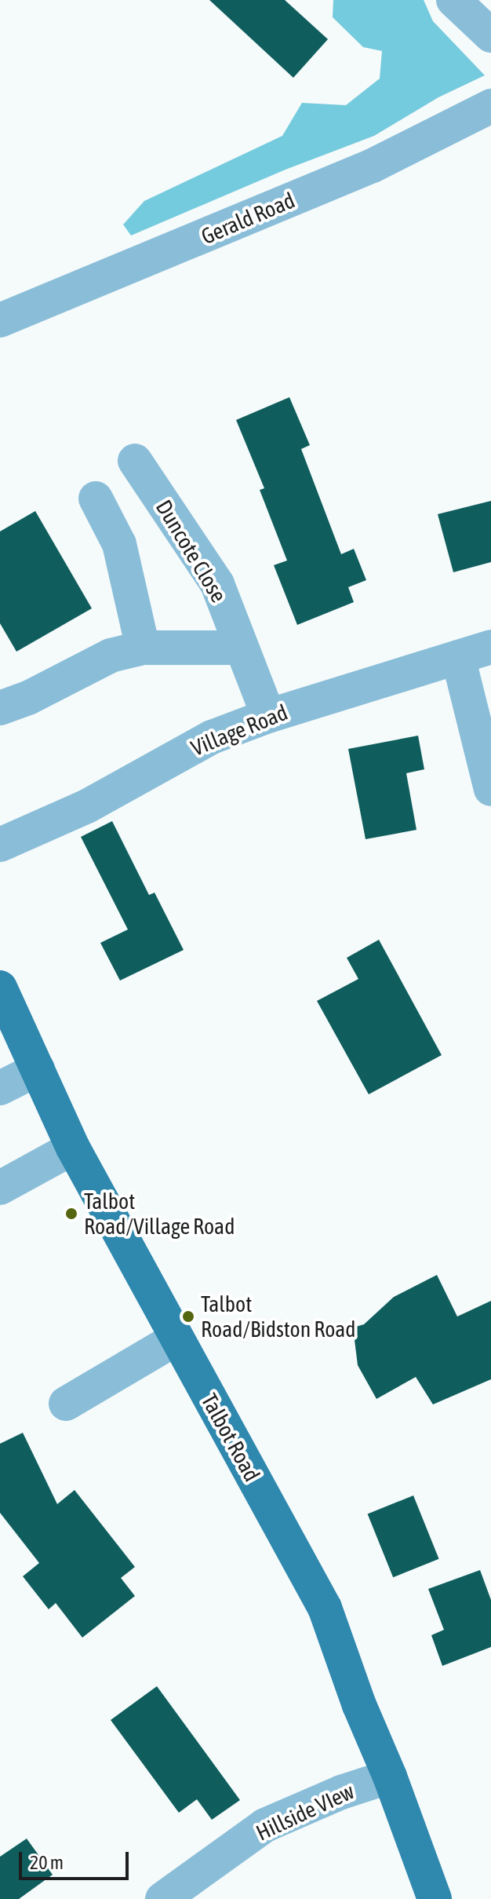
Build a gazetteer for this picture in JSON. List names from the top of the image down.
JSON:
{
  "streets": {
    "main road": ["Talbot Road"],
    "street": [
      "Gerald Road",
      "Duncote Close",
      "Village Road",
      "Hillside VIew"
    ]
  },
  "crossings": [
    ["Duncote Close", "Village Road"],
    ["Talbot Road", "Hillside VIew"]
  ],
  "places": ["Talbot Road/Village Road", "Talbot Road/Bidston Road"],
  "scale_bar": "20 m"
}
